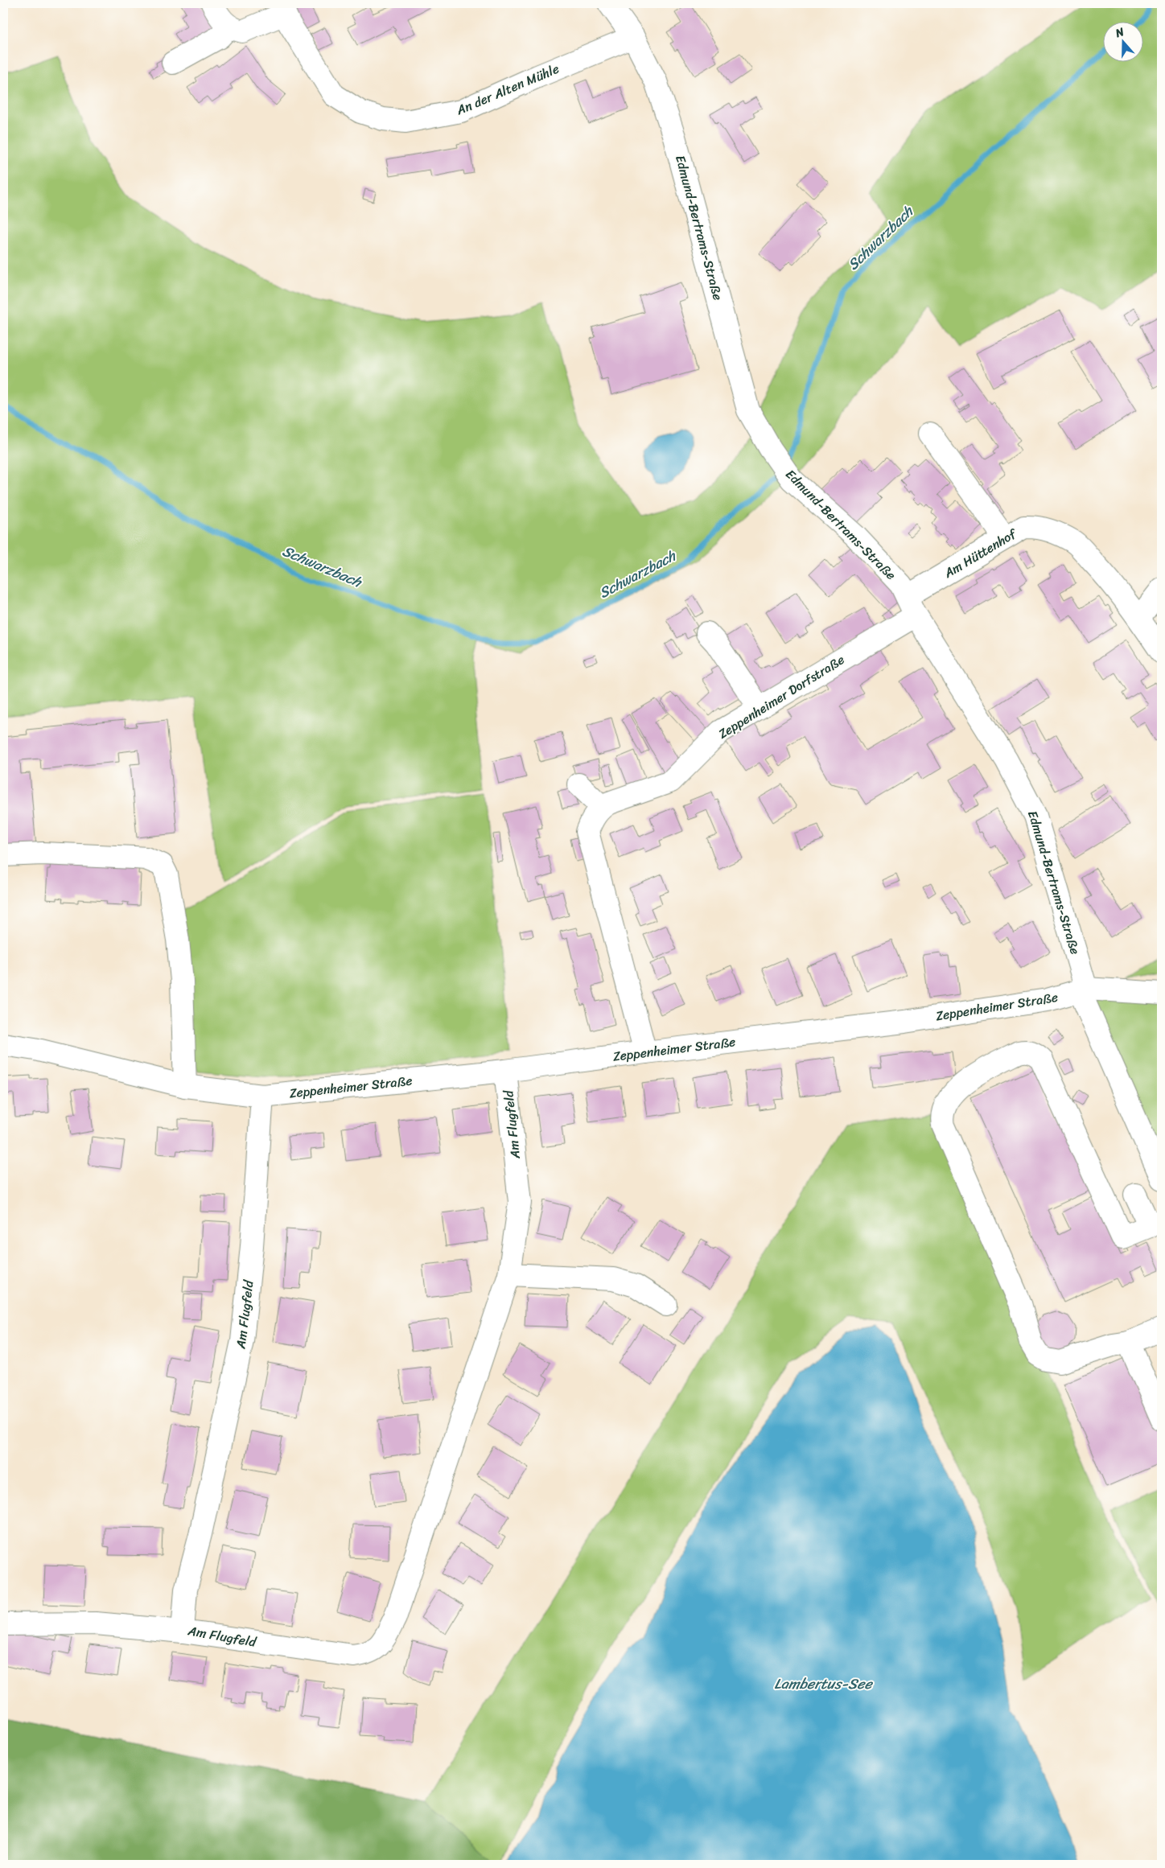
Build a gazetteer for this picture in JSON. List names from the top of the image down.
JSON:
{
  "streets": {
    "street": [
      "An der Alten Mühle",
      "Edmund-Bertrams-Straße",
      "Am Hüttenhof",
      "Zeppenheimer Dorfstraße",
      "Zeppenheimer Straße",
      "Am Flugfeld"
    ]
  },
  "crossings": [
    ["An der Alten Mühle", "Edmund-Bertrams-Straße"],
    ["Edmund-Bertrams-Straße", "Am Hüttenhof"],
    ["Edmund-Bertrams-Straße", "Zeppenheimer Dorfstraße"],
    ["Edmund-Bertrams-Straße", "Zeppenheimer Straße"],
    ["Am Hüttenhof", "Zeppenheimer Dorfstraße"],
    ["Zeppenheimer Dorfstraße", "Zeppenheimer Straße"],
    ["Zeppenheimer Straße", "Am Flugfeld"]
  ],
  "water": ["Schwarzbach", "Lambertus-See"],
  "north": "top"
}
